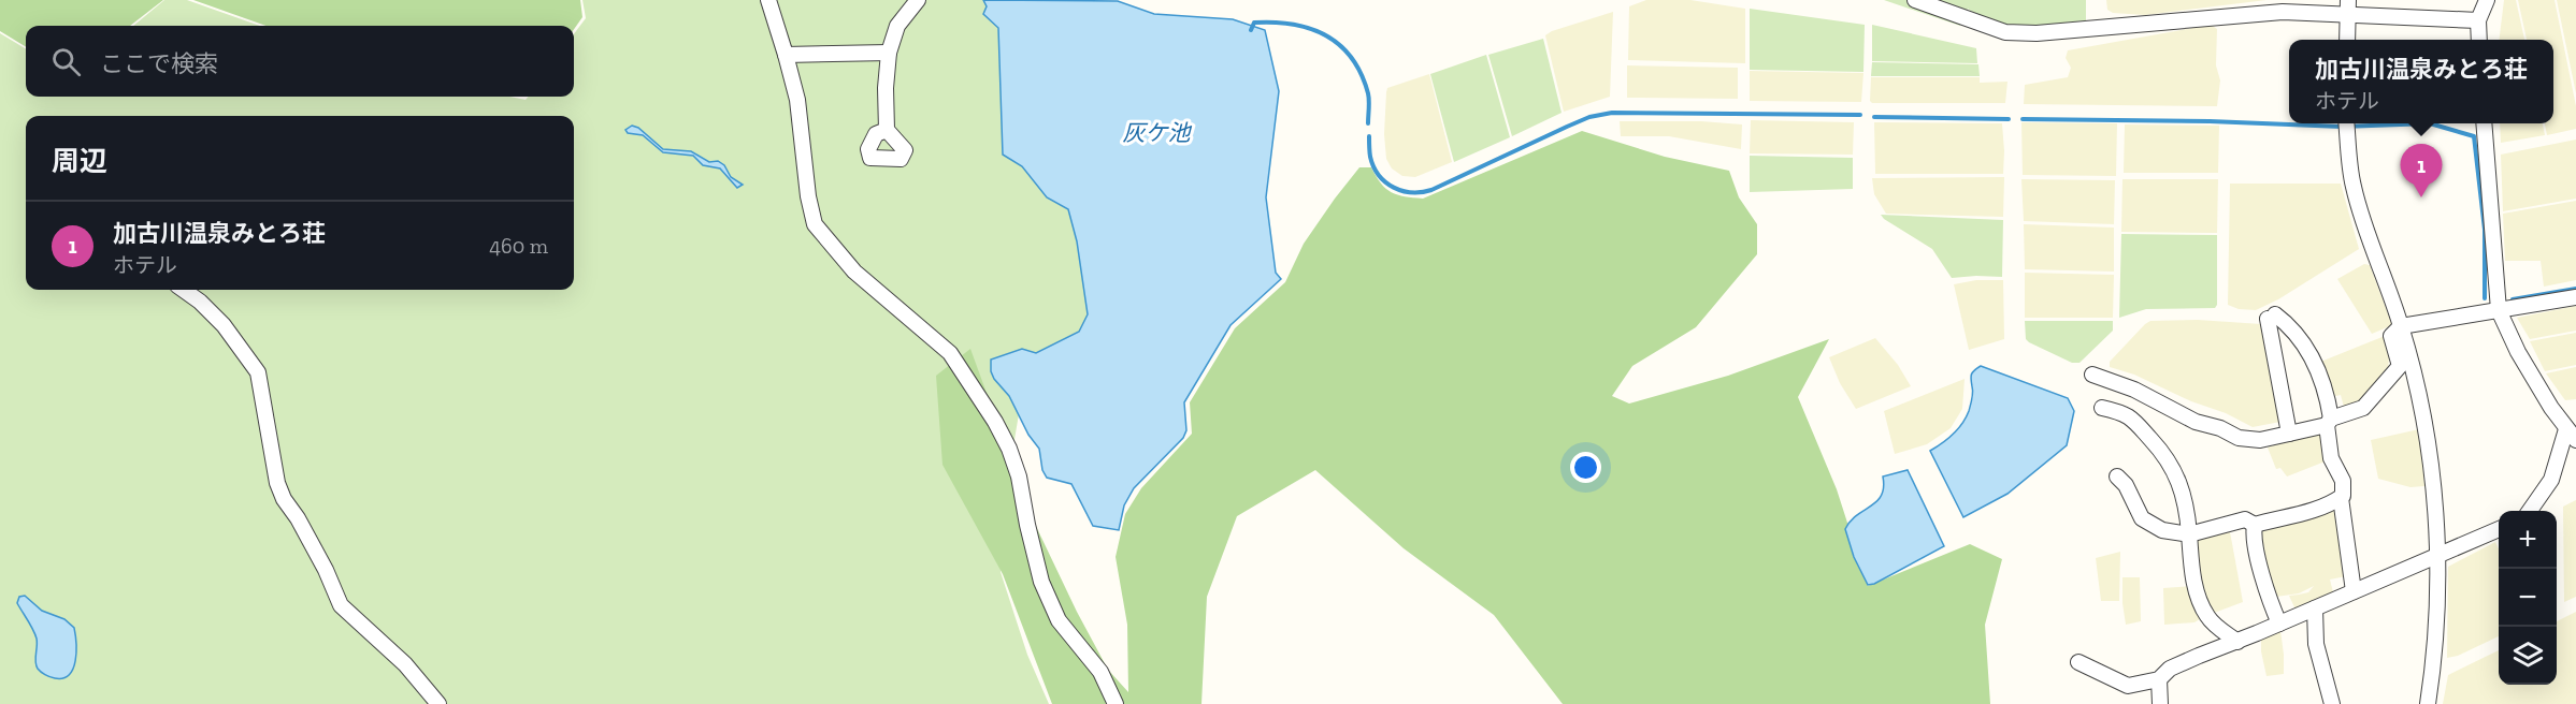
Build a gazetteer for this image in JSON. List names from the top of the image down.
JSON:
{
  "water": ["灰ケ池"],
  "page": {
    "search": "ここで検索",
    "popup": ["加古川温泉みとろ荘", "ホテル"],
    "heading": "周辺",
    "pins": "1",
    "list": [
      {
        "mark": "1",
        "name": "加古川温泉みとろ荘",
        "note": "ホテル",
        "value": "460 m"
      }
    ],
    "map_buttons": ["+", "−"]
  }
}
